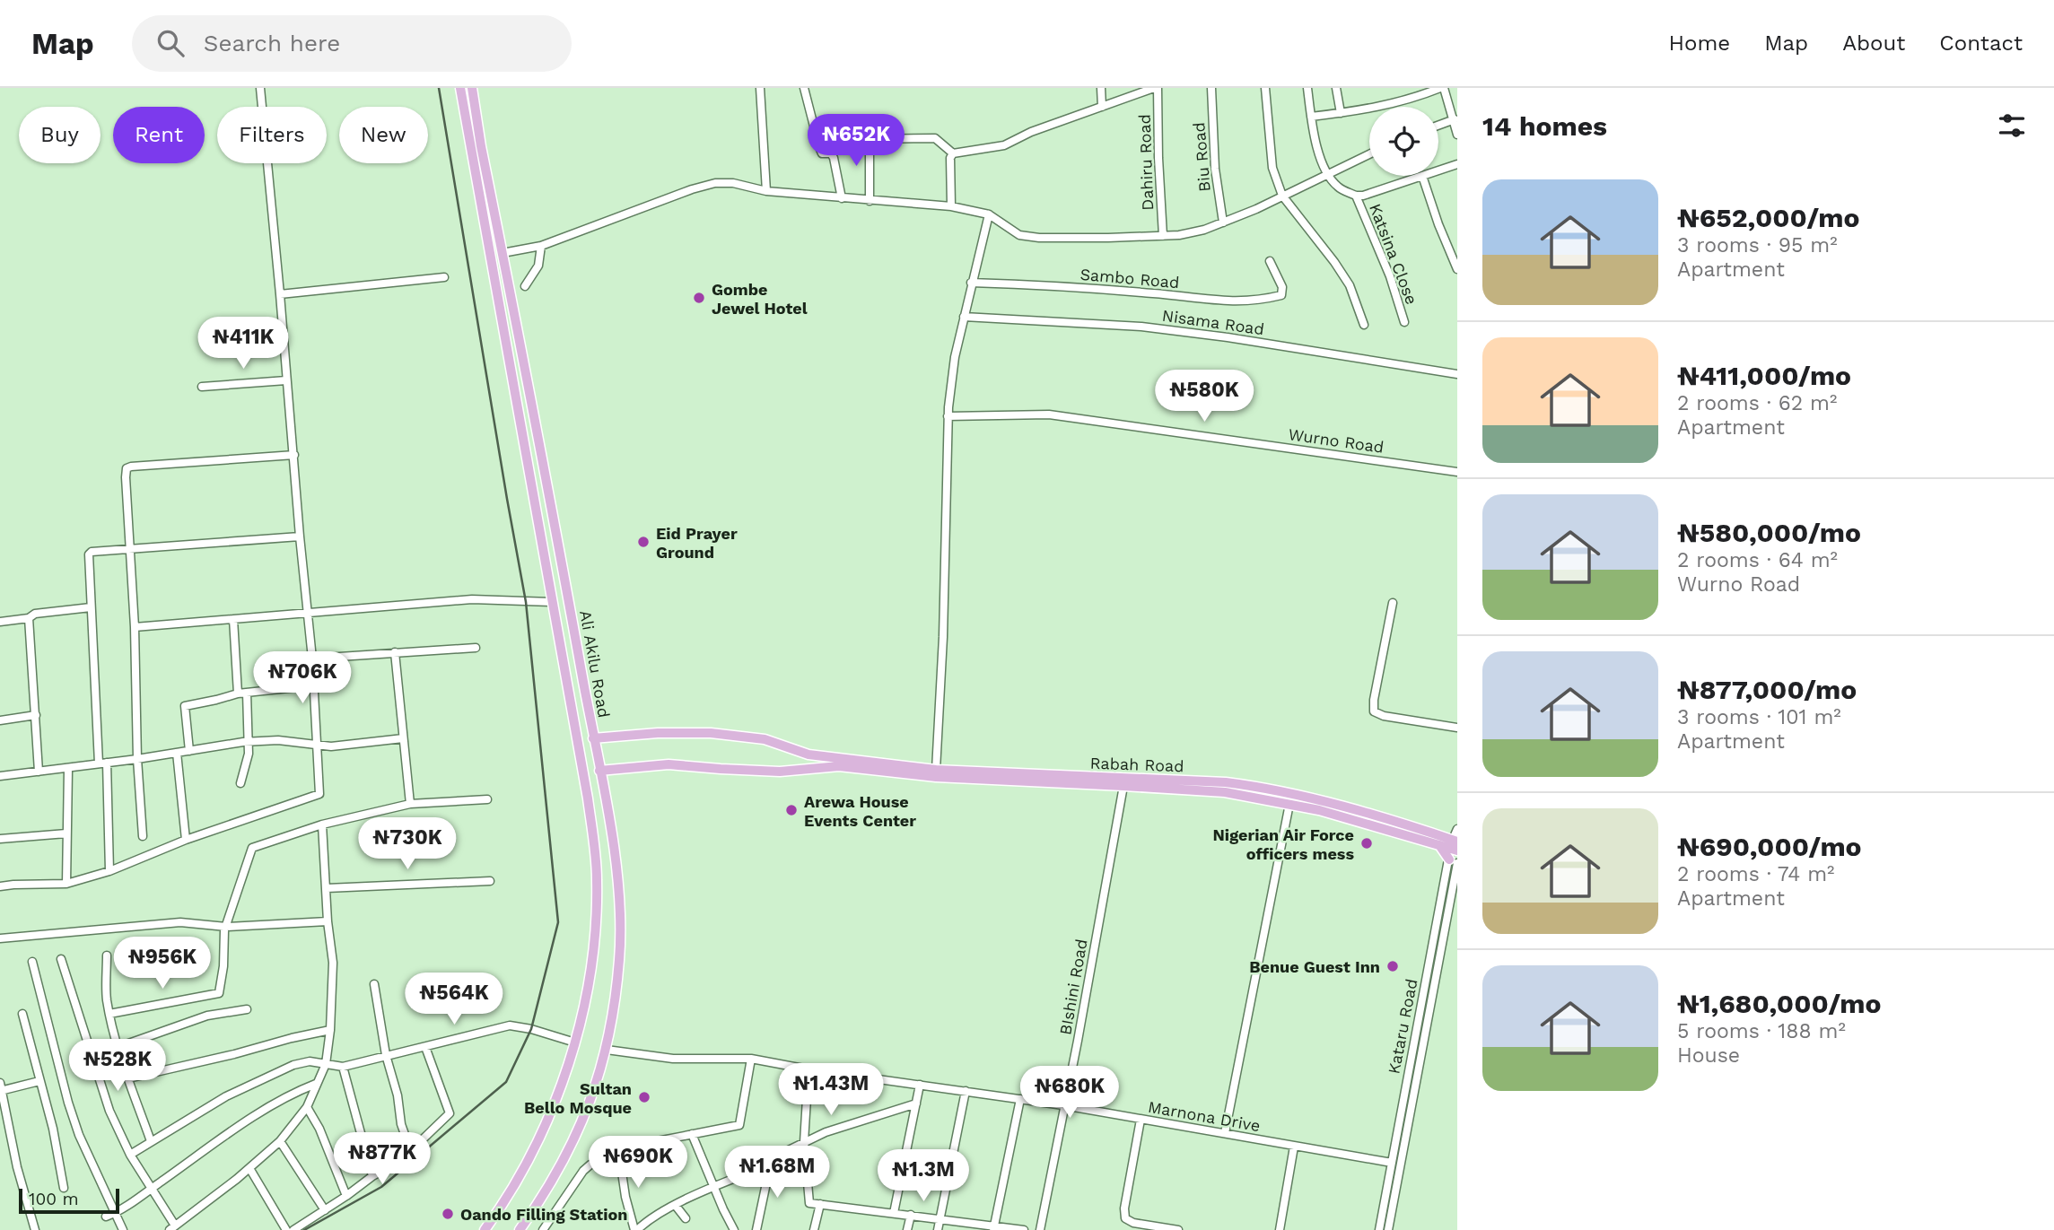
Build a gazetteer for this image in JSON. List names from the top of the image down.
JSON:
{
  "streets": {
    "main road": ["Ali Akilu Road", "Rabah Road"],
    "street": [
      "Biu Road",
      "Dahiru Road",
      "Katsina Close",
      "Sambo Road",
      "Nisama Road",
      "Wurno Road",
      "BIshini Road",
      "Kataru Road",
      "Marnona Drive"
    ]
  },
  "crossings": [
    ["Ali Akilu Road", "Rabah Road"],
    ["Ali Akilu Road", "Marnona Drive"],
    ["Rabah Road", "BIshini Road"],
    ["Rabah Road", "Kataru Road"],
    ["BIshini Road", "Marnona Drive"],
    ["Kataru Road", "Marnona Drive"]
  ],
  "places": [
    "Gombe Jewel Hotel",
    "Eid Prayer Ground",
    "Arewa House Events Center",
    "Nigerian Air Force officers mess",
    "Benue Guest Inn",
    "Sultan Bello Mosque",
    "Oando Filling Station"
  ],
  "scale_bar": "100 m",
  "page": {
    "header": "Map",
    "search": "Search here",
    "nav": [
      "Home",
      "Map",
      "About",
      "Contact"
    ],
    "heading": "14 homes",
    "chip": [
      "Buy",
      "Rent",
      "Filters",
      "New"
    ],
    "price": [
      "₦652K",
      "₦411K",
      "₦580K",
      "₦706K",
      "₦730K",
      "₦956K",
      "₦564K",
      "₦528K",
      "₦1.43M",
      "₦680K",
      "₦877K",
      "₦690K",
      "₦1.68M",
      "₦1.3M"
    ],
    "list": [
      {
        "name": "₦652,000/mo",
        "note": "3 rooms · 95 m² · Apartment"
      },
      {
        "name": "₦411,000/mo",
        "note": "2 rooms · 62 m² · Apartment"
      },
      {
        "name": "₦580,000/mo",
        "note": "2 rooms · 64 m² · Wurno Road"
      },
      {
        "name": "₦877,000/mo",
        "note": "3 rooms · 101 m² · Apartment"
      },
      {
        "name": "₦690,000/mo",
        "note": "2 rooms · 74 m² · Apartment"
      },
      {
        "name": "₦1,680,000/mo",
        "note": "5 rooms · 188 m² · House"
      }
    ],
    "scale": "100 m"
  }
}
